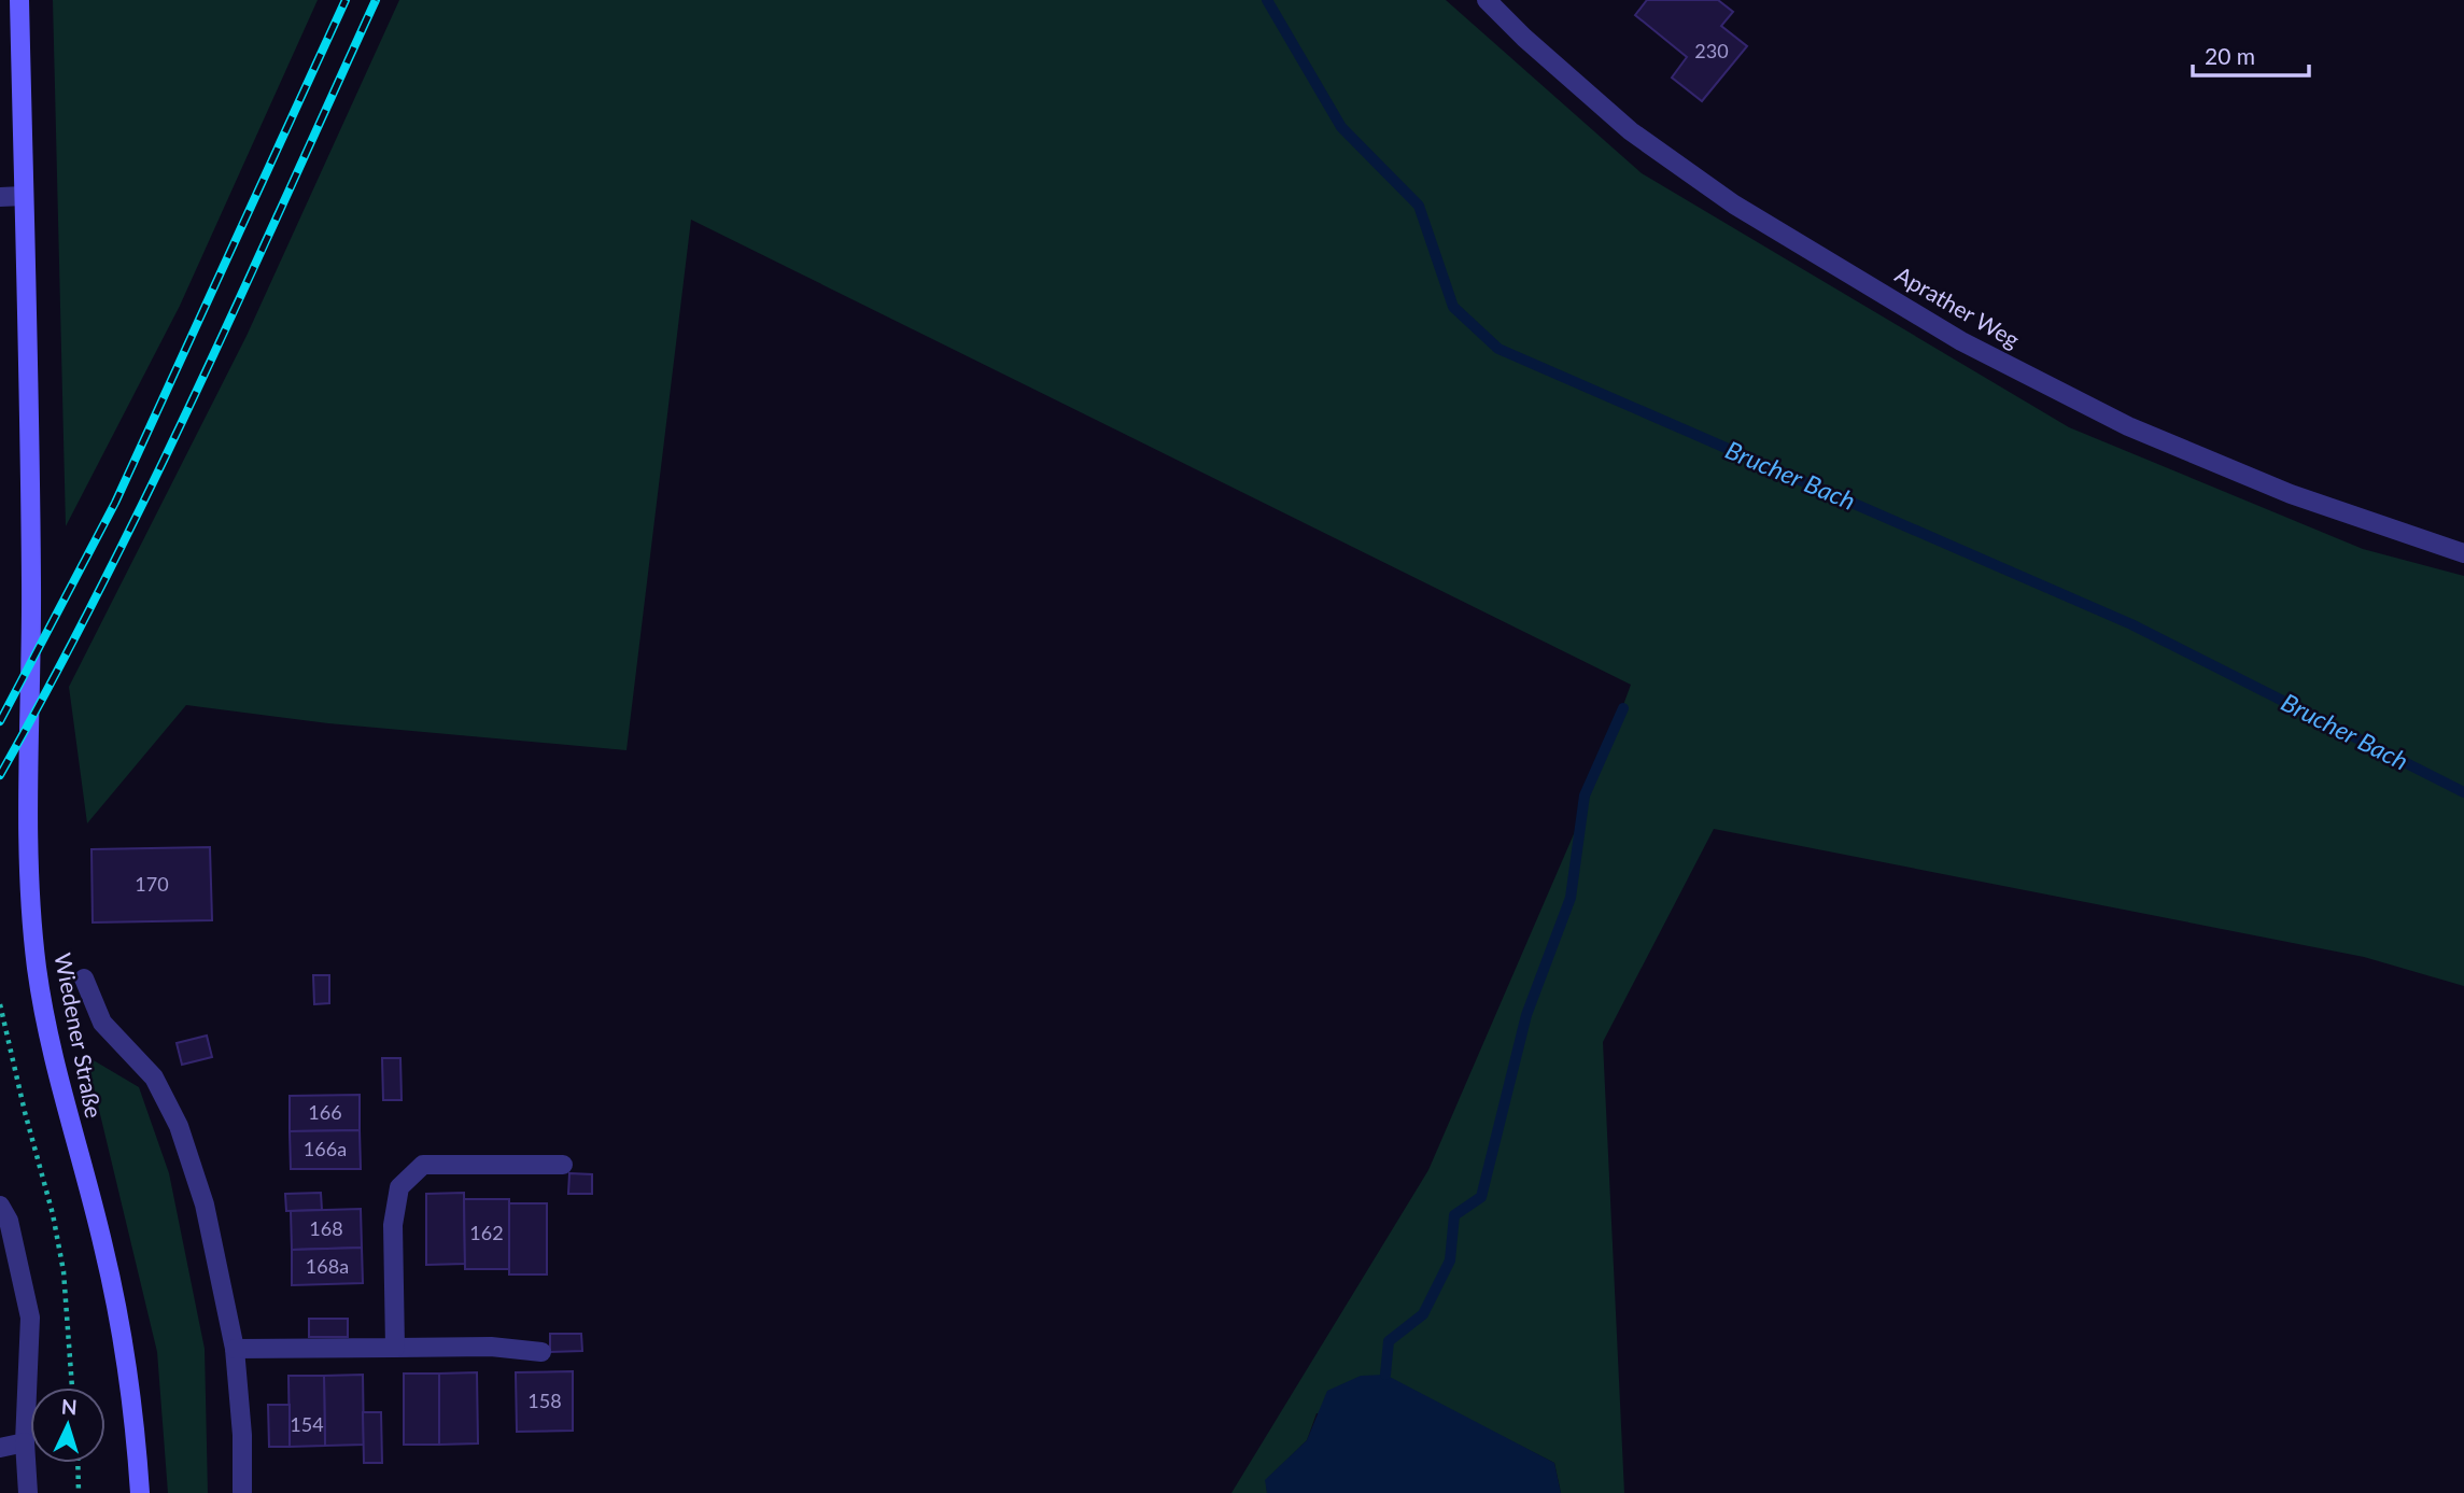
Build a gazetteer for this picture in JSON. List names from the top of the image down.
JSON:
{
  "streets": {
    "main road": ["Wiedener Straße"],
    "street": ["Aprather Weg"]
  },
  "water": ["Brucher Bach"],
  "house_numbers": [
    "230",
    "170",
    "166",
    "166a",
    "168",
    "162",
    "168a",
    "158",
    "154"
  ],
  "scale_bar": "20 m",
  "north": "top"
}
